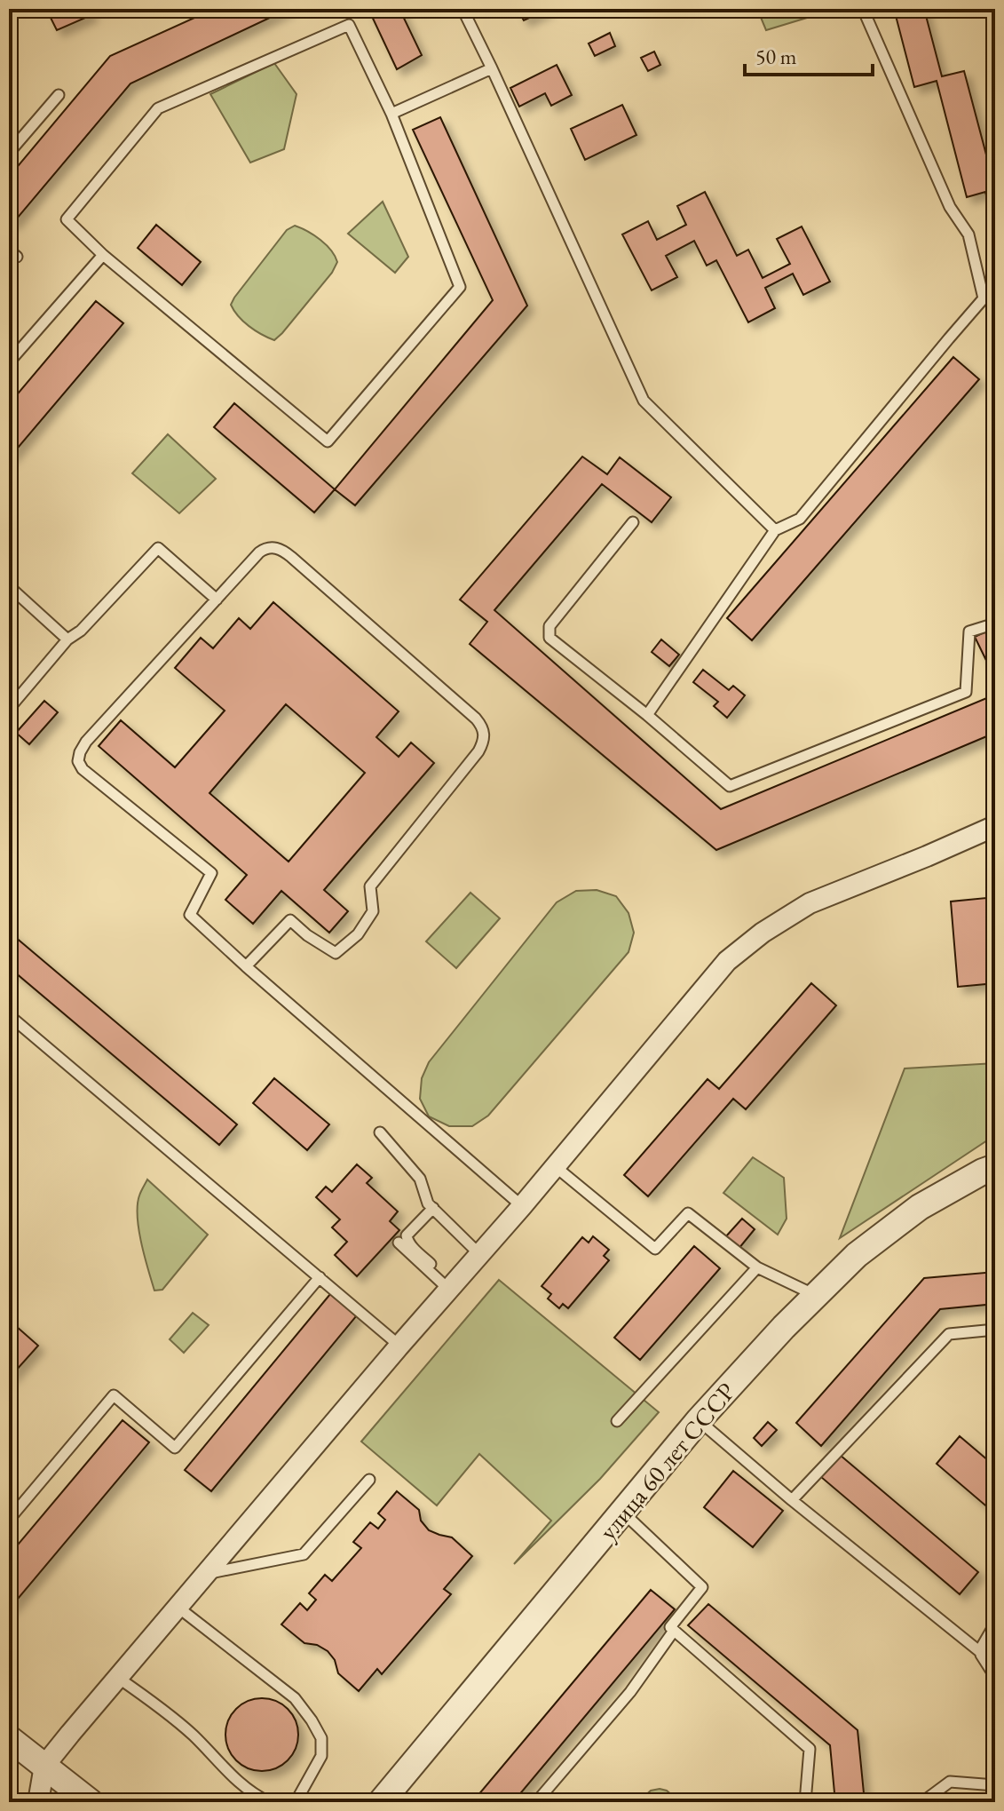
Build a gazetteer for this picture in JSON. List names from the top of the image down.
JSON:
{
  "streets": {
    "street": ["улица 60 лет СССР"]
  },
  "scale_bar": "50 m"
}
